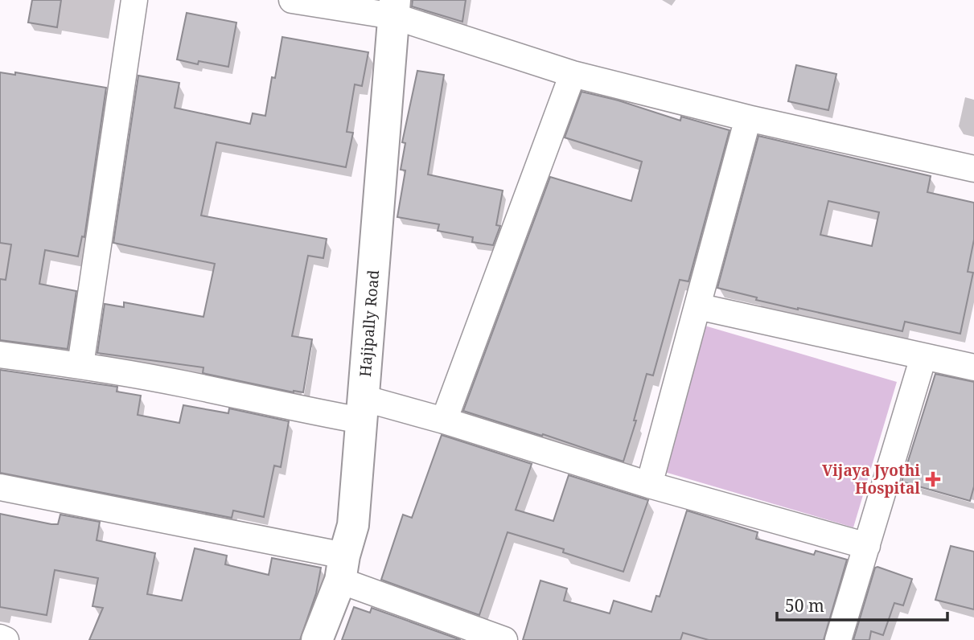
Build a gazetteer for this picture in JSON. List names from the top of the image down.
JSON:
{
  "streets": {
    "street": ["Hajipally Road"]
  },
  "places": {
    "health": ["Vijaya Jyothi Hospital"]
  },
  "scale_bar": "50 m"
}
